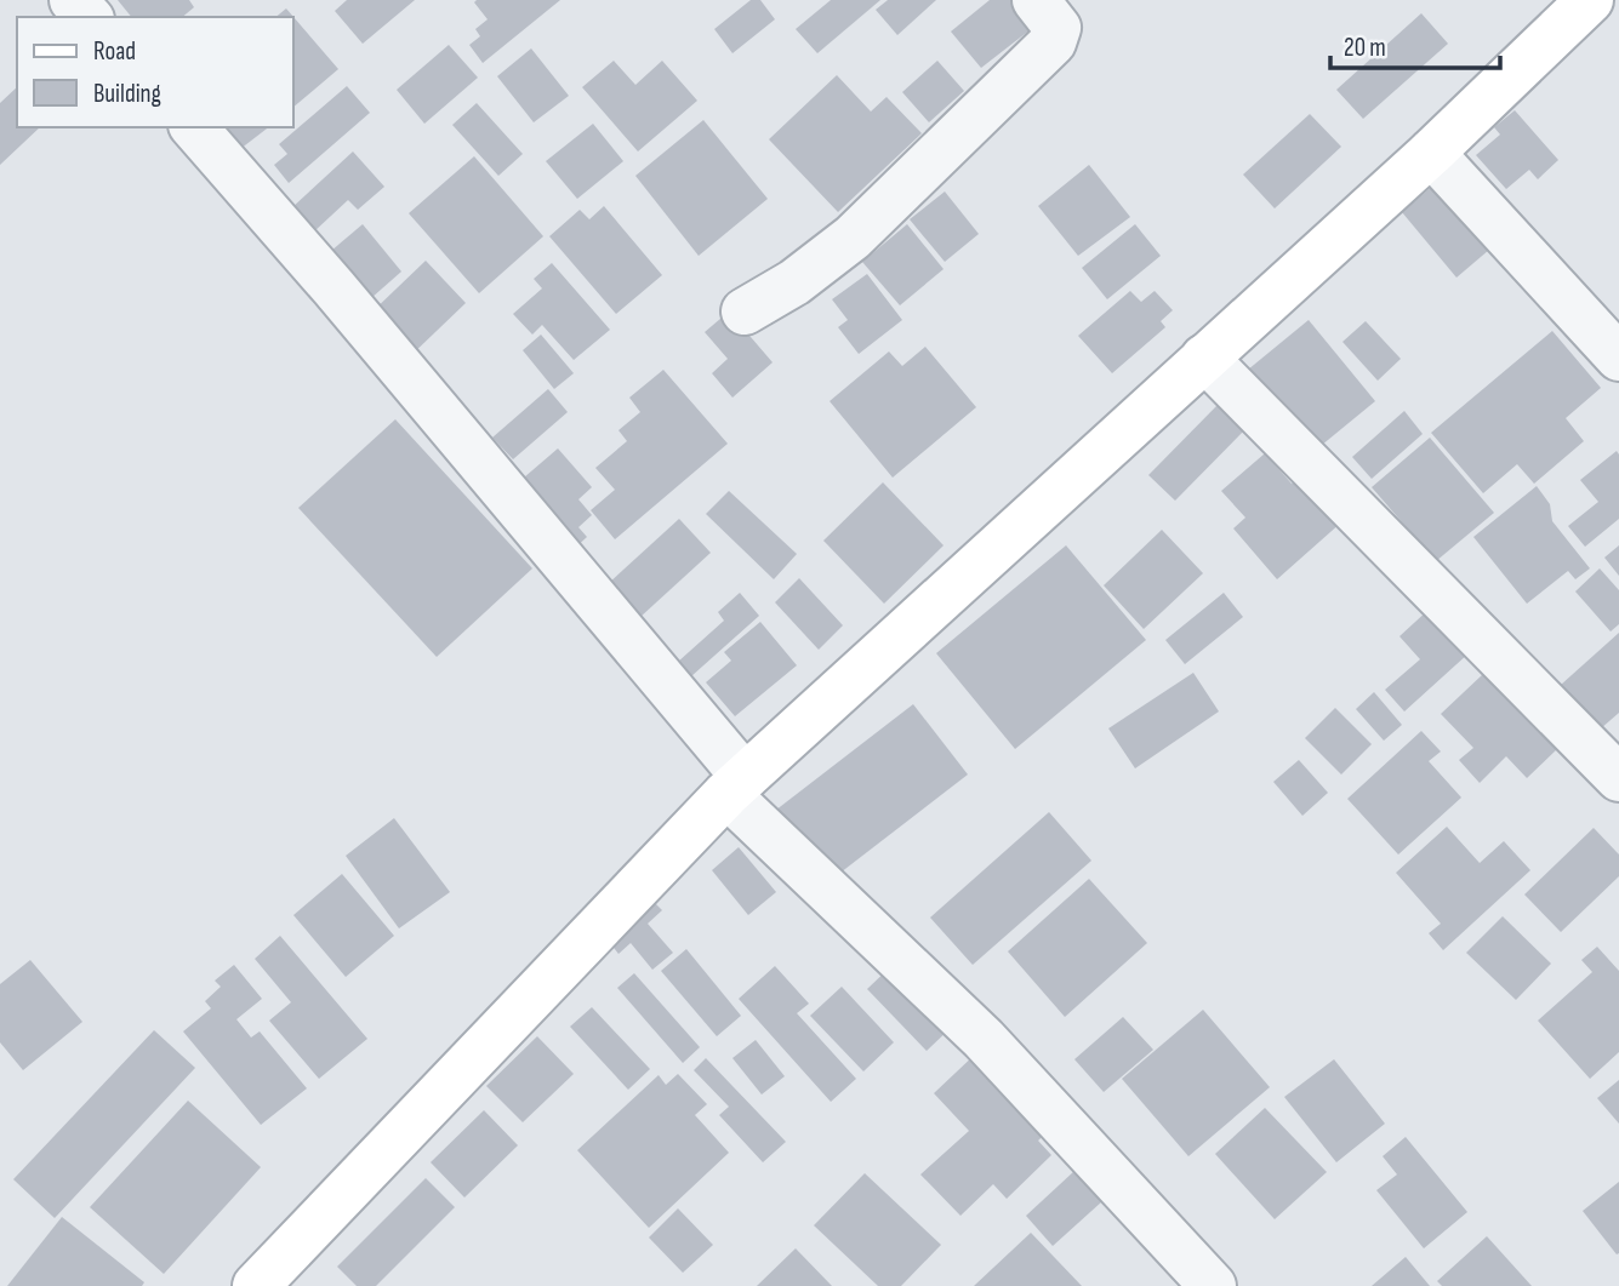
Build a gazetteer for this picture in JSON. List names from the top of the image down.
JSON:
{
  "legend": ["Road", "Building"],
  "scale_bar": "20 m"
}
